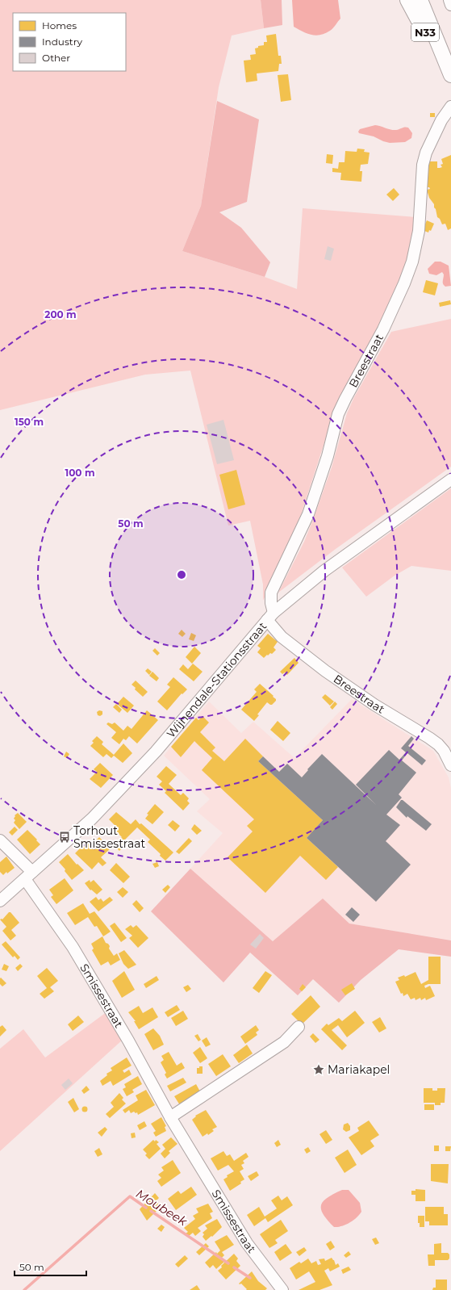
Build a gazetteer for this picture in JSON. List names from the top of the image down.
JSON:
{
  "streets": {
    "main road": ["N33"],
    "street": ["Breestraat", "Wijnendale-Stationsstraat", "Smissestraat"]
  },
  "crossings": [
    ["Breestraat", "Wijnendale-Stationsstraat"],
    ["Wijnendale-Stationsstraat", "Smissestraat"]
  ],
  "water": ["Moubeek"],
  "places": {
    "bus stop": ["Torhout Smissestraat"],
    "place": ["Mariakapel"]
  },
  "legend": ["Homes", "Industry", "Other"],
  "scale_bar": "50 m",
  "rings": [
    "200 m",
    "150 m",
    "100 m",
    "50 m"
  ]
}
